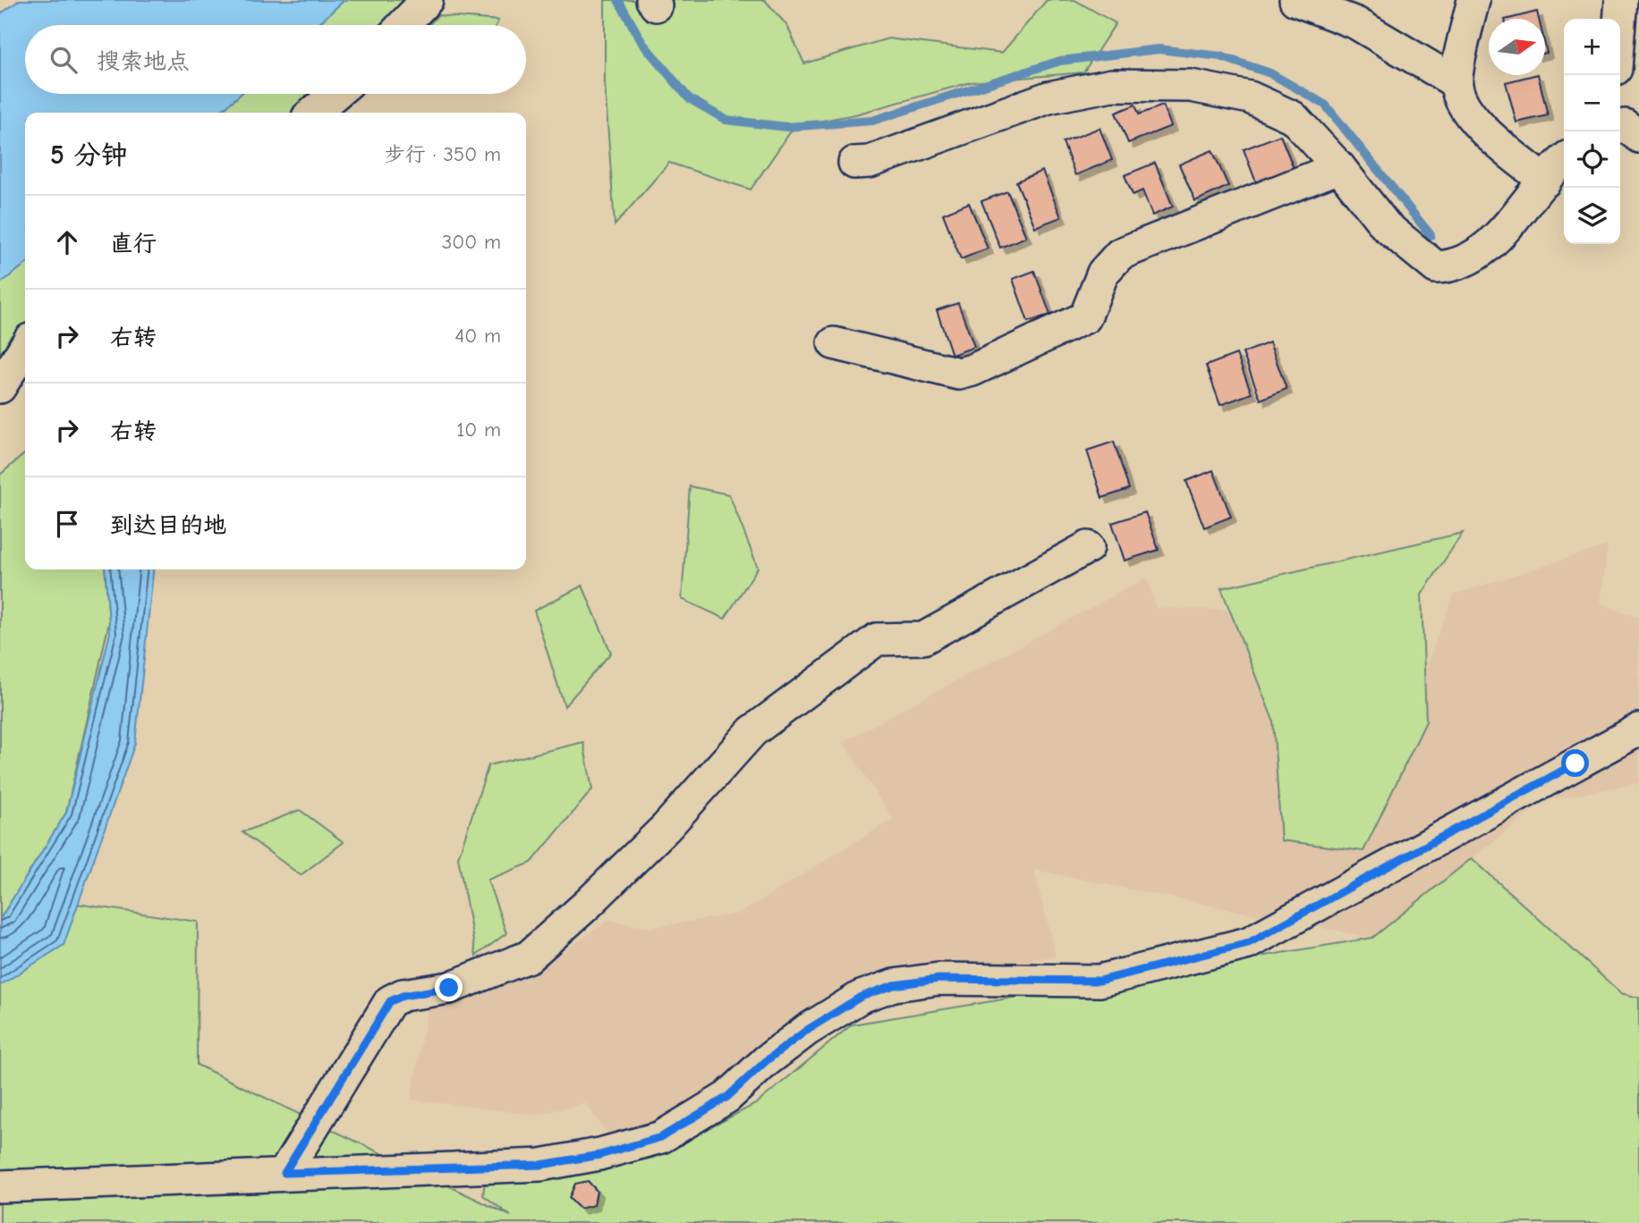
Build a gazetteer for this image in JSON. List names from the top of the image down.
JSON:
{
  "north": "right",
  "page": {
    "map_buttons": ["+", "−"],
    "search": "搜索地点",
    "heading": ["5 分钟", "步行 · 350 m"],
    "list": [
      ["直行", "300 m"],
      ["右转", "40 m"],
      ["右转", "10 m"],
      "到达目的地"
    ]
  }
}
